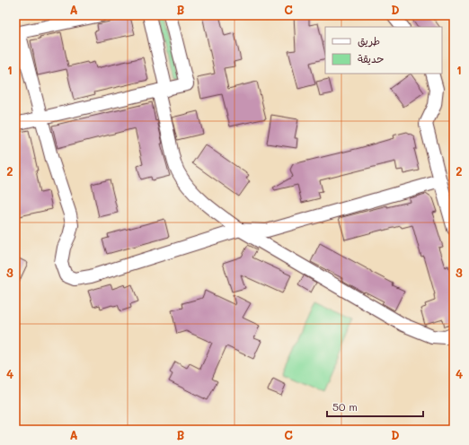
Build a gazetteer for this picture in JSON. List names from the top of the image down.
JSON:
{
  "legend": ["طريق", "حديقة"],
  "scale_bar": "50 m",
  "grid": {
    "columns": [
      "A",
      "B",
      "C",
      "D"
    ],
    "rows": [
      "1",
      "2",
      "3",
      "4"
    ]
  }
}
